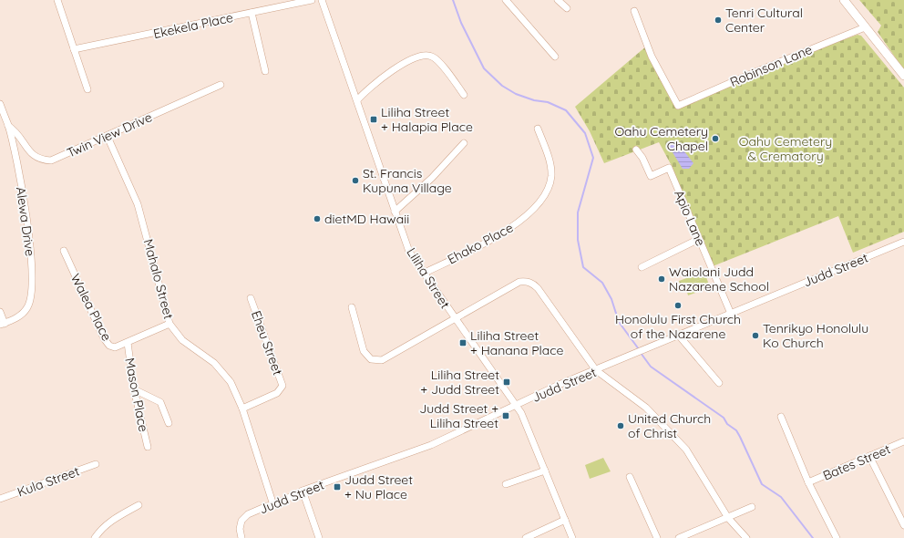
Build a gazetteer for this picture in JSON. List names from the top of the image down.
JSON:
{
  "streets": {
    "street": [
      "Ekekela Place",
      "Robinson Lane",
      "Twin View Drive",
      "Apio Lane",
      "Alewa Drive",
      "Ehako Place",
      "Judd Street",
      "Liliha Street",
      "Mahalo Street",
      "Walea Place",
      "Eheu Street",
      "Mason Place",
      "Bates Street",
      "Kula Street"
    ]
  },
  "crossings": [
    ["Twin View Drive", "Alewa Drive"],
    ["Twin View Drive", "Mahalo Street"],
    ["Apio Lane", "Judd Street"],
    ["Ehako Place", "Liliha Street"],
    ["Judd Street", "Liliha Street"],
    ["Judd Street", "Mahalo Street"],
    ["Mahalo Street", "Walea Place"],
    ["Mahalo Street", "Eheu Street"],
    ["Walea Place", "Mason Place"]
  ],
  "parks": ["Oahu Cemetery & Crematory"],
  "places": {
    "other": [
      "Tenri Cultural Center",
      "Oahu Cemetery Chapel",
      "St. Francis Kupuna Village",
      "dietMD Hawaii",
      "Waiolani Judd Nazarene School",
      "Honolulu First Church of the Nazarene",
      "Tenrikyo Honolulu Ko Church",
      "United Church of Christ"
    ],
    "transit": [
      "Liliha Street + Halapia Place",
      "Liliha Street + Hanana Place",
      "Liliha Street + Judd Street",
      "Judd Street + Liliha Street",
      "Judd Street + Nu Place"
    ]
  }
}
